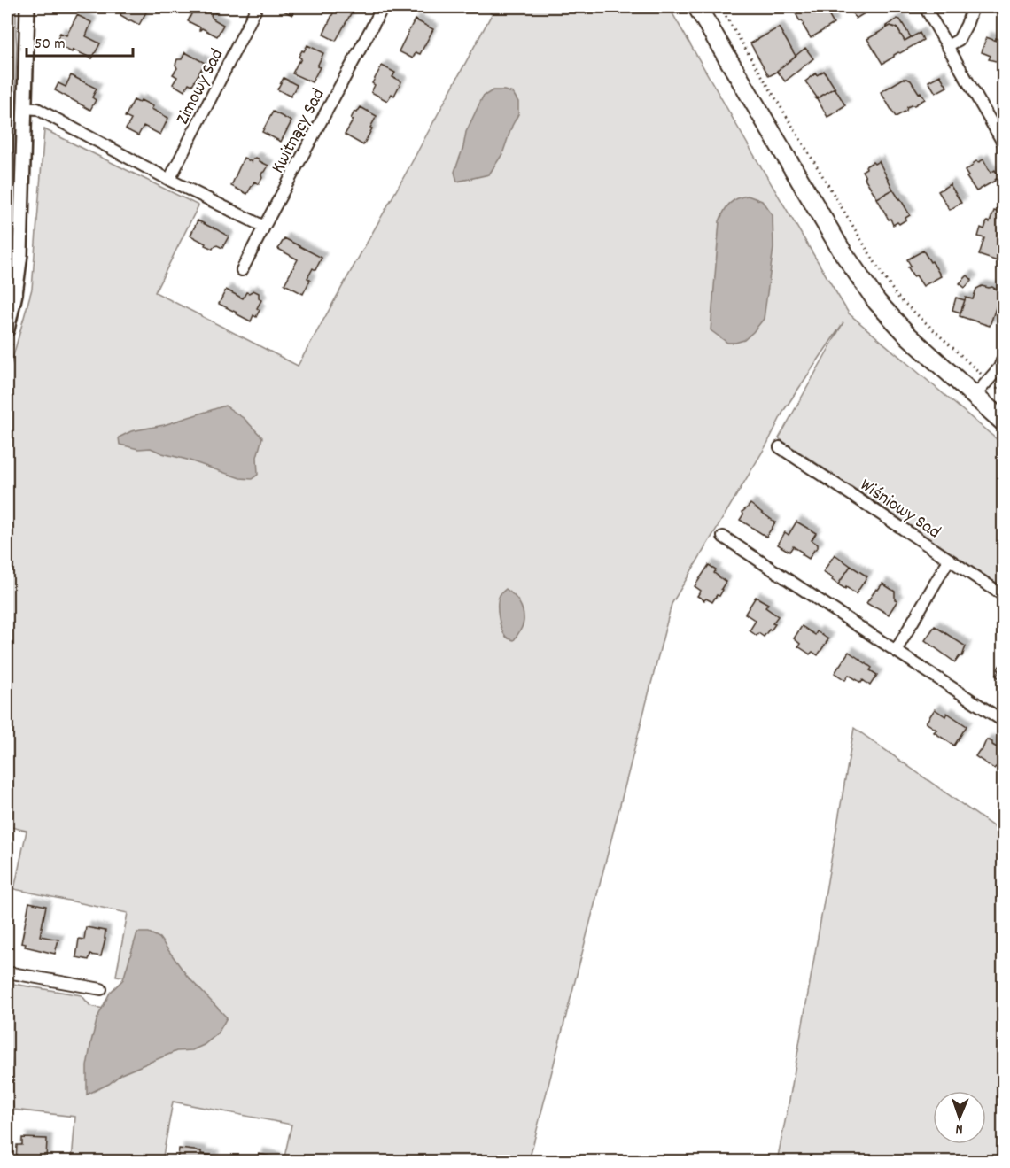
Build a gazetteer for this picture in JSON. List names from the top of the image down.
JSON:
{
  "streets": {
    "street": ["Zimowy Sad", "Kwitnący Sad", "Wiśniowy Sad"]
  },
  "scale_bar": "50 m",
  "north": "bottom"
}
